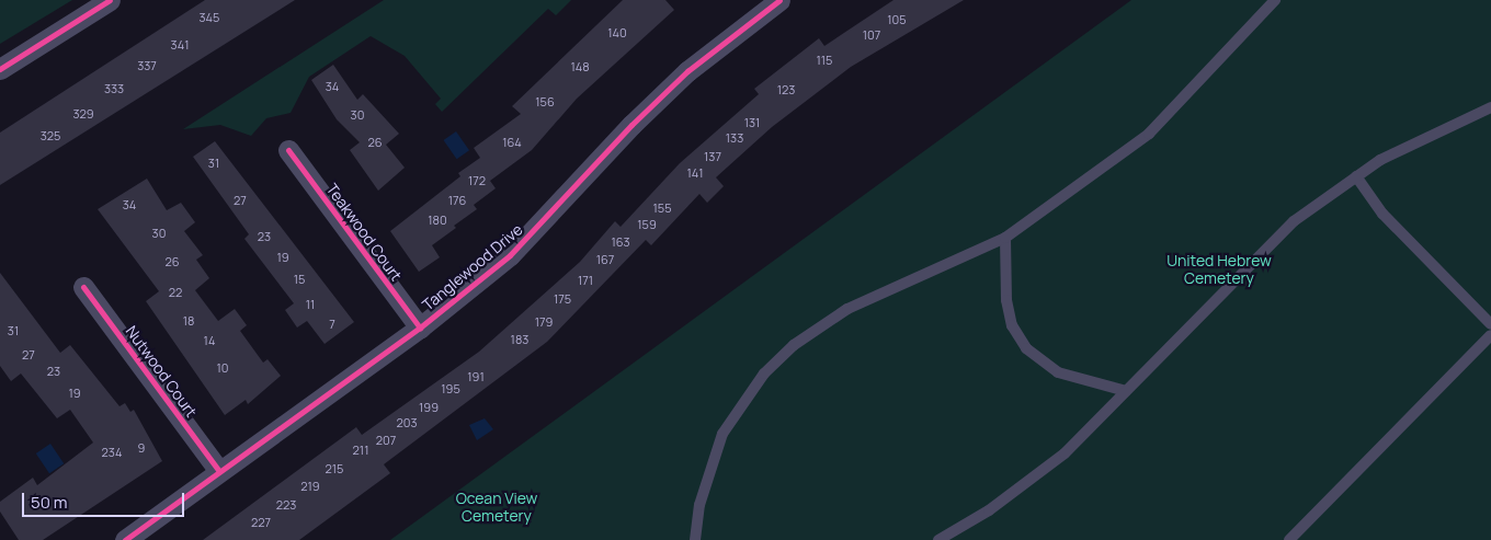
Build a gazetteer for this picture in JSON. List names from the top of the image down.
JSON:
{
  "streets": {
    "street": ["Teakwood Court", "Tanglewood Drive", "Nutwood Court"]
  },
  "crossings": [
    ["Teakwood Court", "Tanglewood Drive"],
    ["Tanglewood Drive", "Nutwood Court"]
  ],
  "parks": ["United Hebrew Cemetery", "Ocean View Cemetery"],
  "house_numbers": [
    "345",
    "105",
    "140",
    "107",
    "341",
    "115",
    "337",
    "148",
    "34",
    "333",
    "123",
    "156",
    "329",
    "30",
    "131",
    "325",
    "133",
    "26",
    "164",
    "137",
    "31",
    "141",
    "172",
    "27",
    "176",
    "34",
    "155",
    "180",
    "159",
    "30",
    "23",
    "163",
    "19",
    "167",
    "26",
    "15",
    "171",
    "22",
    "175",
    "11",
    "18",
    "179",
    "7",
    "31",
    "183",
    "14",
    "27",
    "10",
    "23",
    "191",
    "195",
    "19",
    "199",
    "203",
    "207",
    "9",
    "211",
    "234",
    "215",
    "219",
    "223",
    "227"
  ],
  "scale_bar": "50 m"
}
